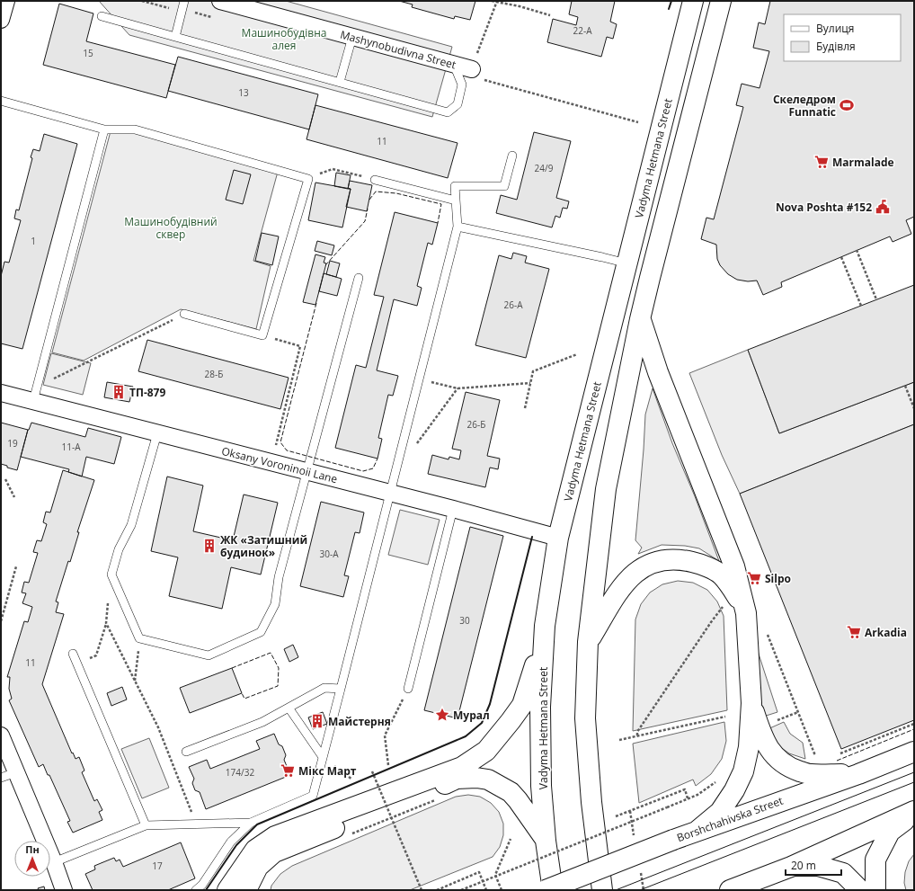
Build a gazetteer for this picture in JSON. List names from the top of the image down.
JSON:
{
  "streets": {
    "main road": ["Vadyma Hetmana Street", "Borshchahivska Street"],
    "street": ["Mashynobudivna Street", "Oksany Voroninoii Lane"]
  },
  "crossings": [
    ["Vadyma Hetmana Street", "Oksany Voroninoii Lane"]
  ],
  "parks": ["Машинобудівна алея", "Машинобудівний сквер"],
  "places": {
    "sports": ["Скеледром Funnatic"],
    "supermarket": [
      "Marmalade",
      "Silpo",
      "Arkadia",
      "Мікс Март"
    ],
    "public building": ["Nova Poshta #152"],
    "building": ["ТП-879", "ЖК «Затишний будинок»", "Майстерня"],
    "place": ["Мурал"]
  },
  "house_numbers": [
    "22-А",
    "15",
    "13",
    "11",
    "24/9",
    "1",
    "26-А",
    "28-Б",
    "26-Б",
    "19",
    "11-А",
    "30-А",
    "30",
    "11",
    "174/32",
    "17"
  ],
  "legend": ["Вулиця", "Будівля"],
  "scale_bar": "20 m",
  "north": "top"
}
